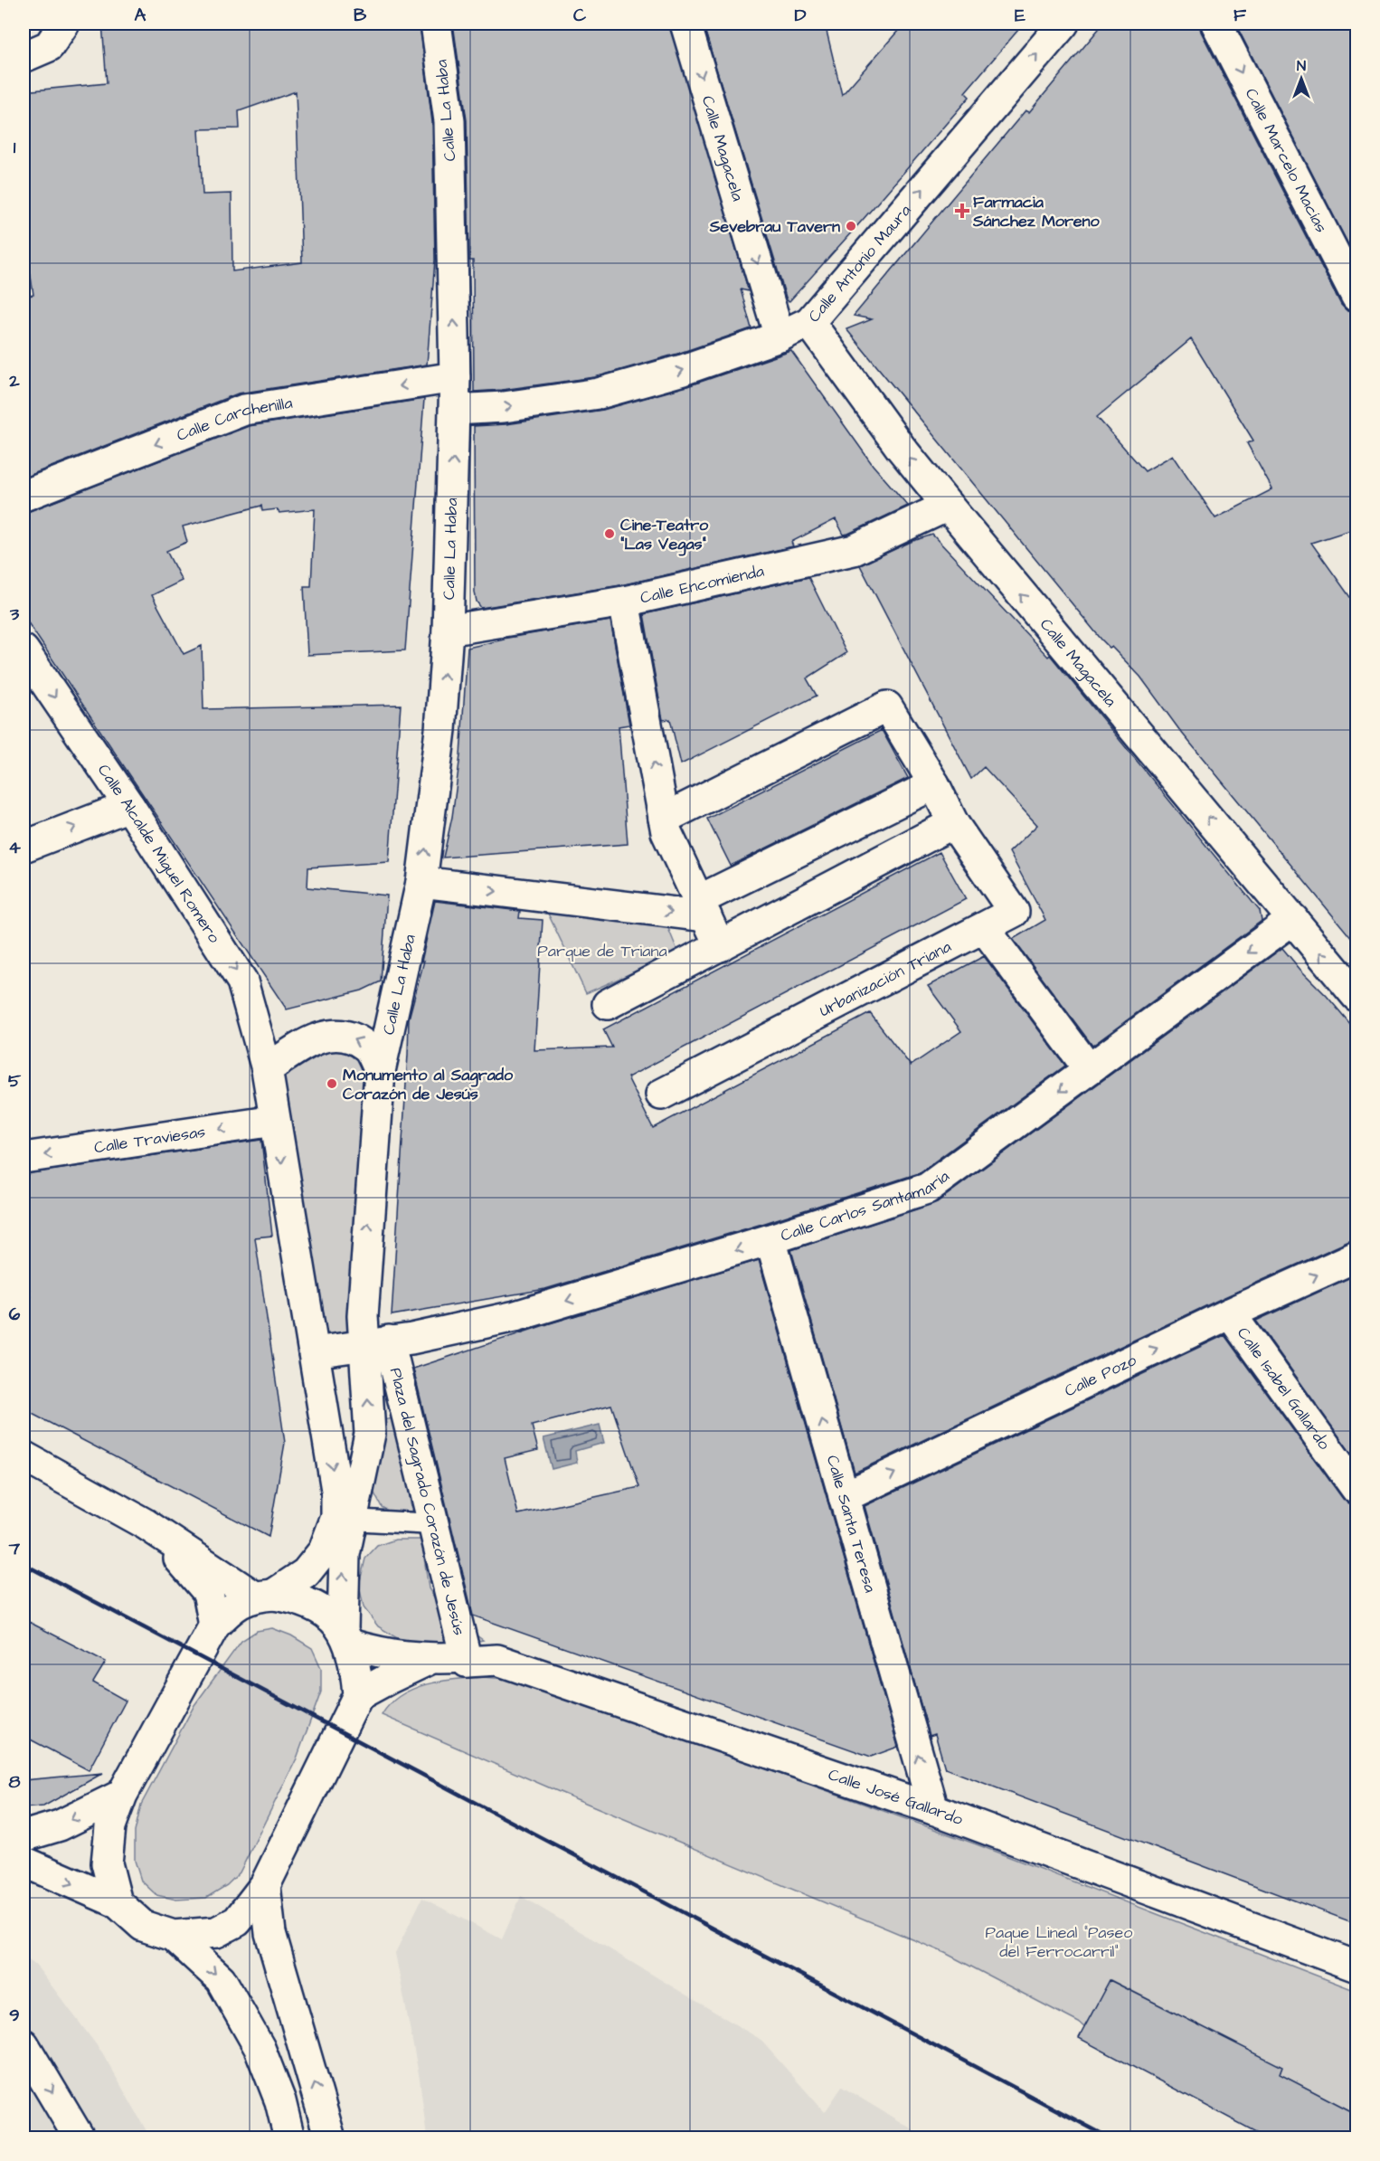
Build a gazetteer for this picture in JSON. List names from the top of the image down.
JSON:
{
  "streets": {
    "street": [
      "Calle La Haba",
      "Calle Magacela",
      "Calle Marcelo Macías",
      "Calle Antonio Maura",
      "Calle Carchenilla",
      "Calle Encomienda",
      "Calle Alcalde Miguel Romero",
      "Urbanización Triana",
      "Calle Traviesas",
      "Calle Carlos Santamaría",
      "Calle Pozo",
      "Calle Isabel Gallardo",
      "Plaza del Sagrado Corazón de Jesús",
      "Calle Santa Teresa",
      "Calle José Gallardo"
    ]
  },
  "crossings": [
    ["Calle La Haba", "Calle Antonio Maura"],
    ["Calle La Haba", "Calle Carchenilla"],
    ["Calle La Haba", "Calle Encomienda"],
    ["Calle La Haba", "Plaza del Sagrado Corazón de Jesús"],
    ["Calle Magacela", "Calle Antonio Maura"],
    ["Calle Magacela", "Calle Encomienda"],
    ["Calle Magacela", "Calle Carlos Santamaría"],
    ["Calle Carlos Santamaría", "Plaza del Sagrado Corazón de Jesús"],
    ["Calle Carlos Santamaría", "Calle Santa Teresa"],
    ["Calle Pozo", "Calle Isabel Gallardo"],
    ["Calle Pozo", "Calle Santa Teresa"],
    ["Plaza del Sagrado Corazón de Jesús", "Calle José Gallardo"],
    ["Calle Santa Teresa", "Calle José Gallardo"]
  ],
  "one_way": [
    "Calle Marcelo Macías",
    "Calle Antonio Maura",
    "Calle Carchenilla",
    "Calle Alcalde Miguel Romero",
    "Calle Traviesas",
    "Calle Carlos Santamaría",
    "Calle Pozo",
    "Calle Santa Teresa"
  ],
  "parks": ["Parque de Triana", "Paque Lineal \"Paseo del Ferrocarril\""],
  "places": {
    "health": ["Farmacia Sánchez Moreno"],
    "other": ["Sevebrau Tavern", "Cine-Teatro \"Las Vegas\"", "Monumento al Sagrado Corazón de Jesús"]
  },
  "north": "top",
  "grid": {
    "columns": [
      "A",
      "B",
      "C",
      "D",
      "E",
      "F"
    ],
    "rows": [
      "1",
      "2",
      "3",
      "4",
      "5",
      "6",
      "7",
      "8",
      "9"
    ]
  }
}
